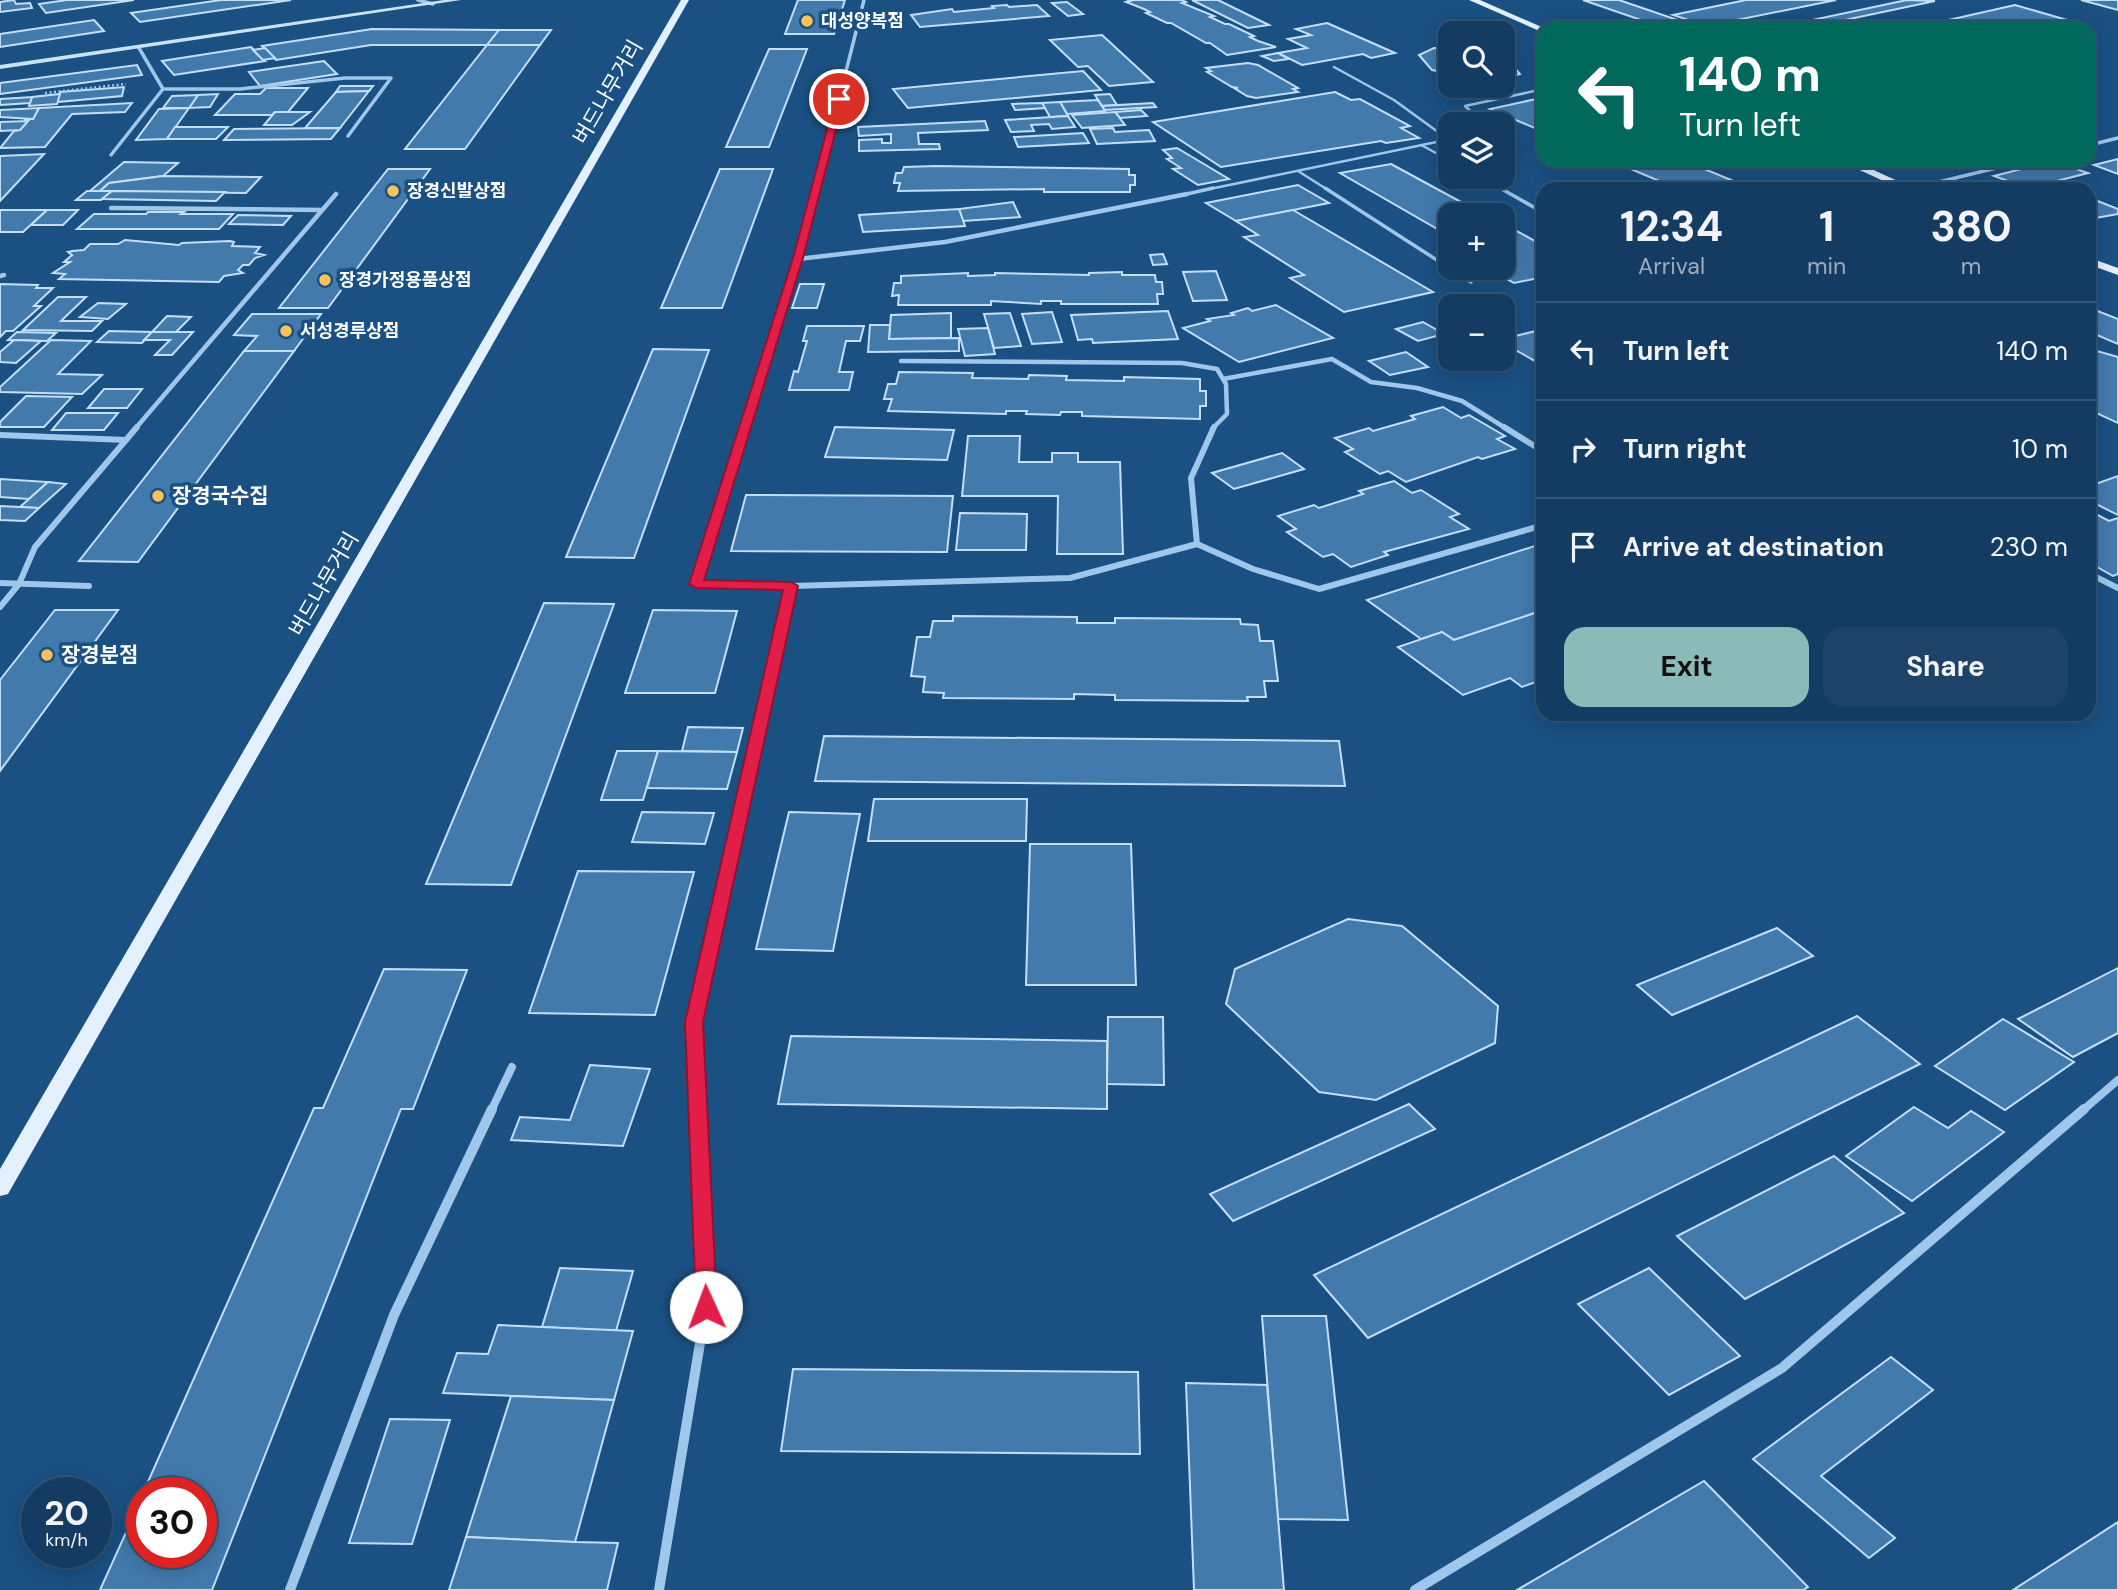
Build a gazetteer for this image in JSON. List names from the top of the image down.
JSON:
{
  "streets": {
    "main road": ["버드나무거리"]
  },
  "places": [
    "대성양복점",
    "장경신발상점",
    "장경가정용품상점",
    "서성경루상점",
    "장경국수집",
    "장경분점"
  ],
  "page": {
    "map_buttons": ["+", "−"],
    "turn": ["140 m", "Turn left"],
    "eta": [
      "12:34",
      "Arrival",
      "1",
      "min",
      "380",
      "m"
    ],
    "list": [
      {
        "name": "Turn left",
        "value": "140 m"
      },
      {
        "name": "Turn right",
        "value": "10 m"
      },
      {
        "name": "Arrive at destination",
        "value": "230 m"
      }
    ],
    "buttons": ["Exit", "Share"],
    "speed": "20 km/h",
    "limit": "30"
  }
}
